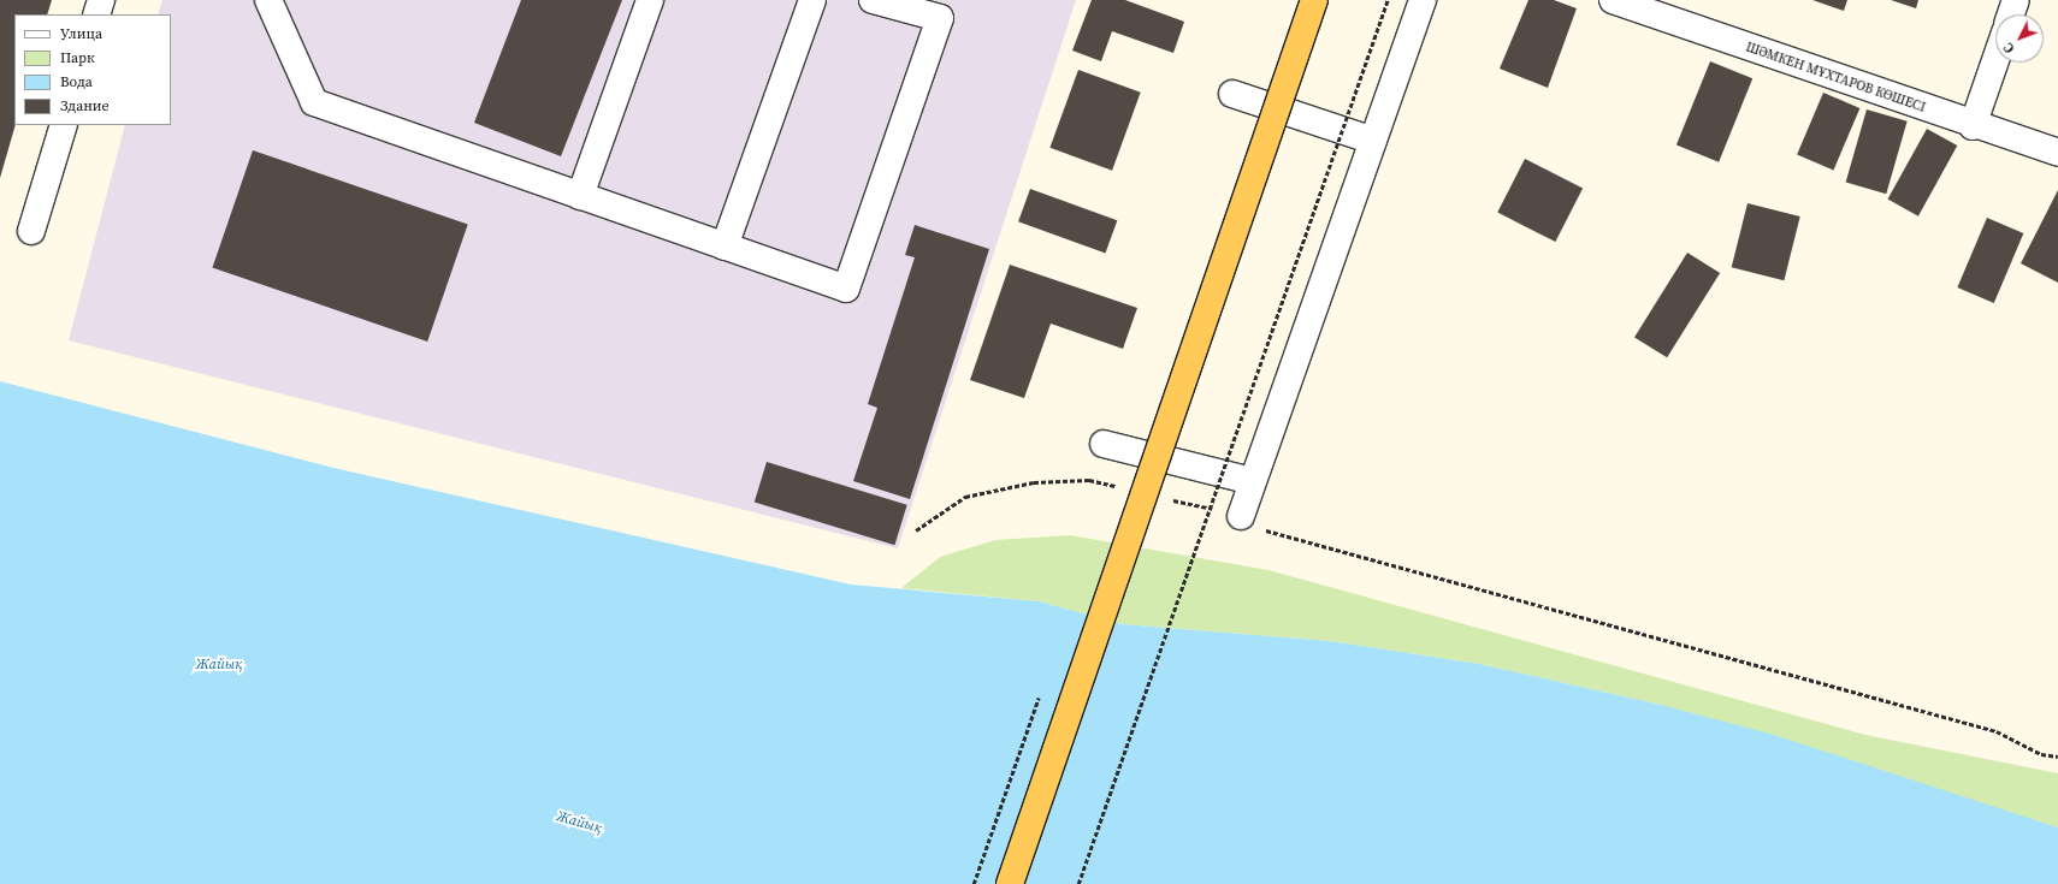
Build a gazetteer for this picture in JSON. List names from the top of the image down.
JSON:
{
  "streets": {
    "street": ["ШӘМКЕН МҰХТАРОВ КӨШЕСІ"]
  },
  "water": ["Жайық"],
  "legend": [
    "Улица",
    "Парк",
    "Вода",
    "Здание"
  ],
  "north": "bottom left"
}
